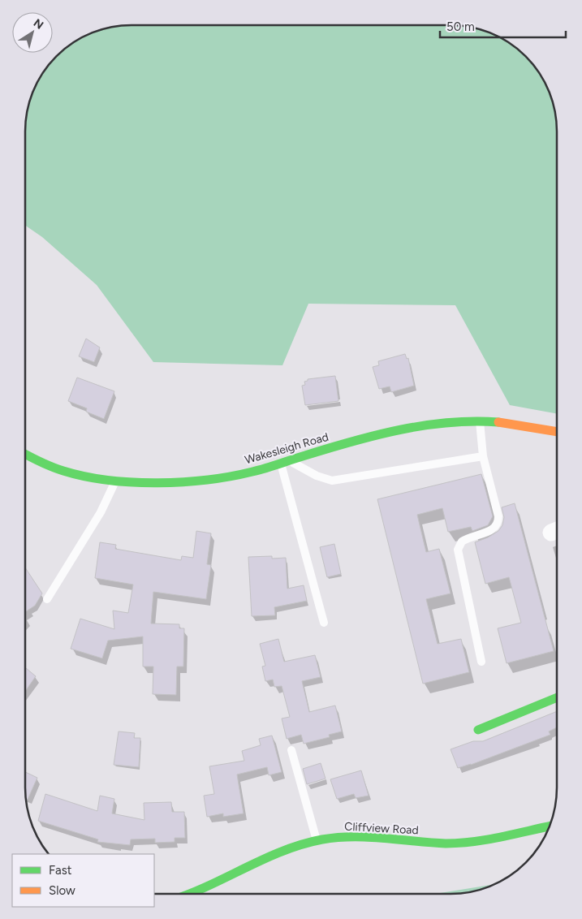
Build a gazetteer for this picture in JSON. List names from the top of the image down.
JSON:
{
  "streets": {
    "main road": ["Wakesleigh Road", "Cliffview Road"]
  },
  "legend": ["Fast", "Slow"],
  "scale_bar": "50 m",
  "north": "top right"
}
